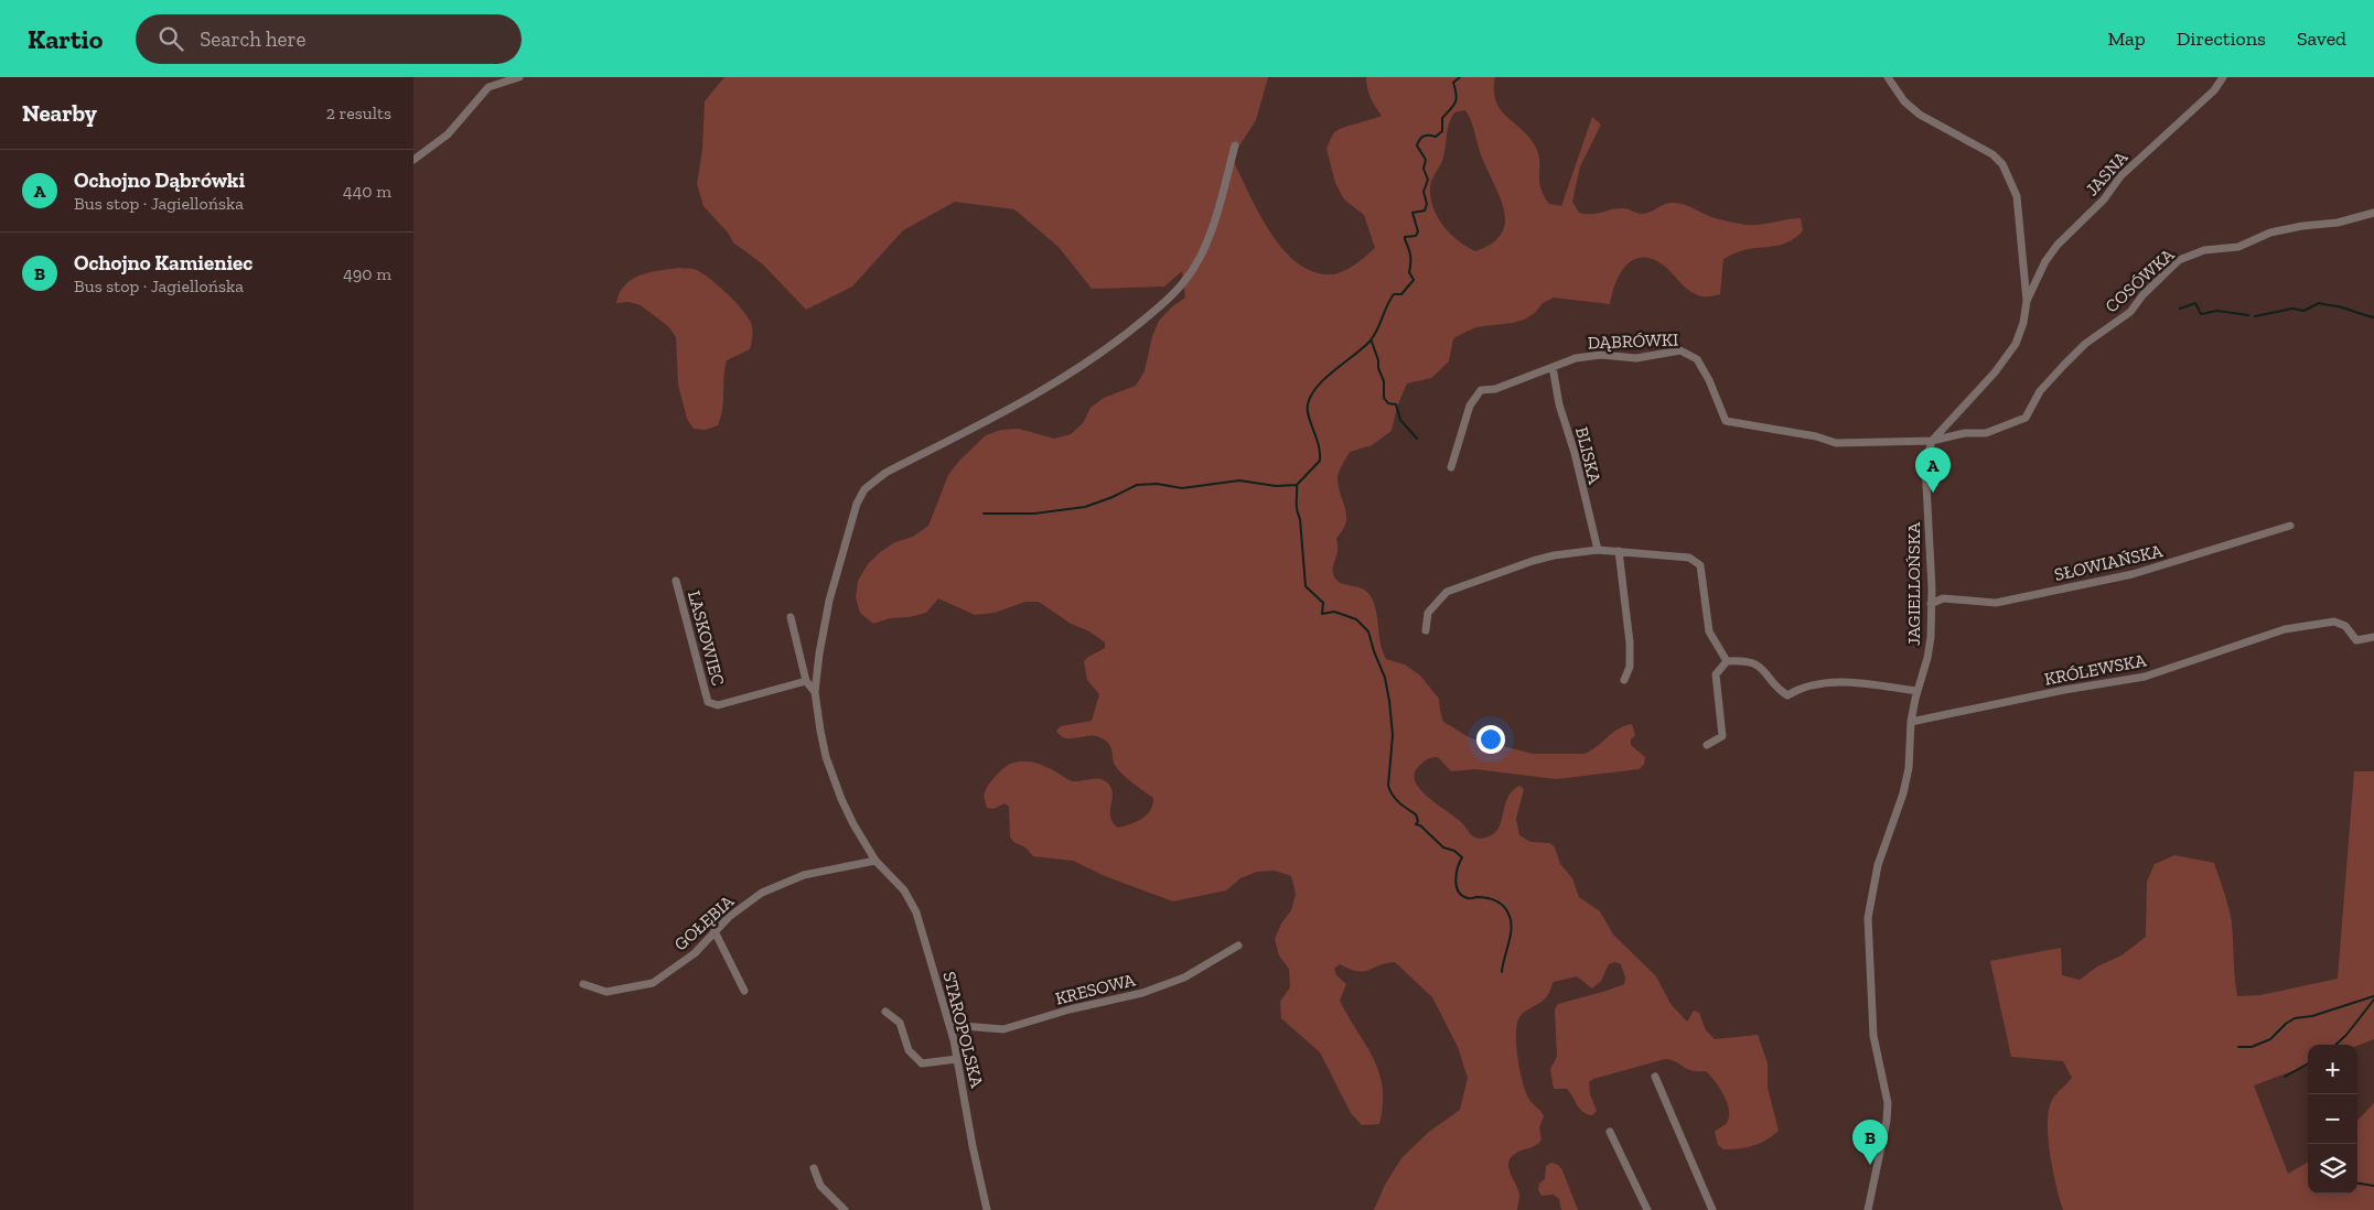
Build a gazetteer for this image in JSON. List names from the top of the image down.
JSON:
{
  "streets": {
    "street": [
      "JASNA",
      "COSÓWKA",
      "DĄBRÓWKI",
      "BLISKA",
      "SŁOWIAŃSKA",
      "JAGIELLOŃSKA",
      "LASKOWIEC",
      "KRÓLEWSKA",
      "GOŁĘBIA",
      "KRESOWA",
      "STAROPOLSKA"
    ]
  },
  "crossings": [
    ["COSÓWKA", "DĄBRÓWKI"],
    ["COSÓWKA", "JAGIELLOŃSKA"],
    ["DĄBRÓWKI", "BLISKA"],
    ["DĄBRÓWKI", "JAGIELLOŃSKA"],
    ["SŁOWIAŃSKA", "JAGIELLOŃSKA"],
    ["JAGIELLOŃSKA", "KRÓLEWSKA"],
    ["GOŁĘBIA", "STAROPOLSKA"],
    ["KRESOWA", "STAROPOLSKA"]
  ],
  "page": {
    "header": "Kartio",
    "search": "Search here",
    "nav": ["Map", "Directions", "Saved"],
    "heading": ["Nearby", "2 results"],
    "list": [
      {
        "mark": "A",
        "name": "Ochojno Dąbrówki",
        "note": "Bus stop · Jagiellońska",
        "value": "440 m"
      },
      {
        "mark": "B",
        "name": "Ochojno Kamieniec",
        "note": "Bus stop · Jagiellońska",
        "value": "490 m"
      }
    ],
    "pins": ["A", "B"],
    "map_buttons": ["+", "−"]
  }
}
